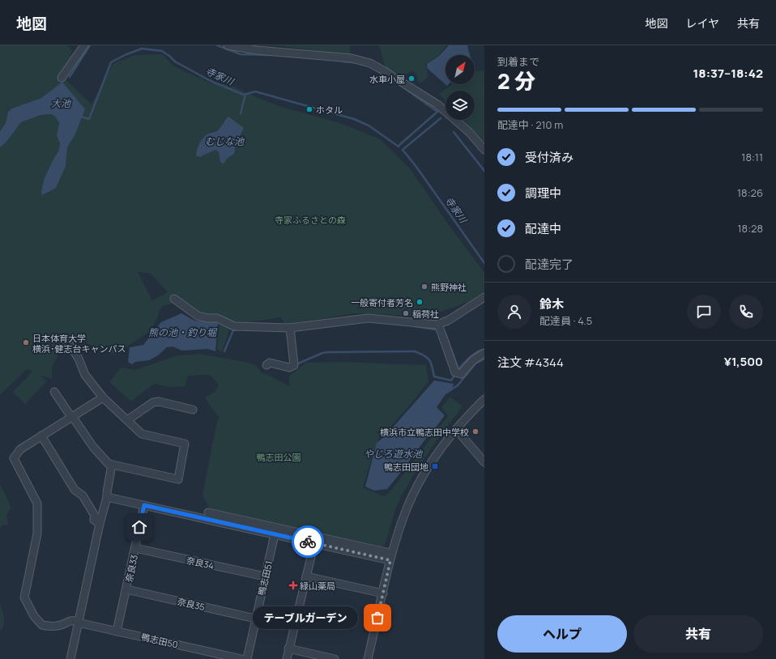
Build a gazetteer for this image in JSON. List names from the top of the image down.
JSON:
{
  "streets": {
    "street": [
      "奈良34",
      "奈良33",
      "鴨志田51",
      "奈良35",
      "鴨志田50"
    ]
  },
  "crossings": [
    ["奈良34", "奈良33"],
    ["奈良34", "鴨志田51"],
    ["奈良33", "奈良35"],
    ["奈良33", "鴨志田50"],
    ["鴨志田51", "奈良35"]
  ],
  "water": [
    "寺家川",
    "大池",
    "むじな池",
    "熊の池・釣り堀",
    "やじろ遊水池"
  ],
  "parks": ["寺家ふるさとの森", "鴨志田公園"],
  "places": {
    "other": [
      "水車小屋",
      "ホタル",
      "熊野神社",
      "一般寄付者芳名",
      "稲荷社",
      "日本体育大学 横浜･健志台キャンパス",
      "横浜市立鴨志田中学校",
      "テーブルガーデン"
    ],
    "transit": ["鴨志田団地"],
    "health": ["緑山薬局"]
  },
  "north": "top right",
  "page": {
    "header": "地図",
    "nav": ["地図", "レイヤ", "共有"],
    "heading": ["2 分", "到着まで", "18:37–18:42"],
    "panel": [
      "鈴木",
      "配達員 · 4.5",
      "注文 #4344",
      "¥1,500"
    ],
    "bar": "配達中 · 210 m",
    "list": [
      ["受付済み", "18:11"],
      ["調理中", "18:26"],
      ["配達中", "18:28"],
      "配達完了"
    ],
    "bubble": "テーブルガーデン",
    "buttons": ["ヘルプ", "共有"]
  }
}
